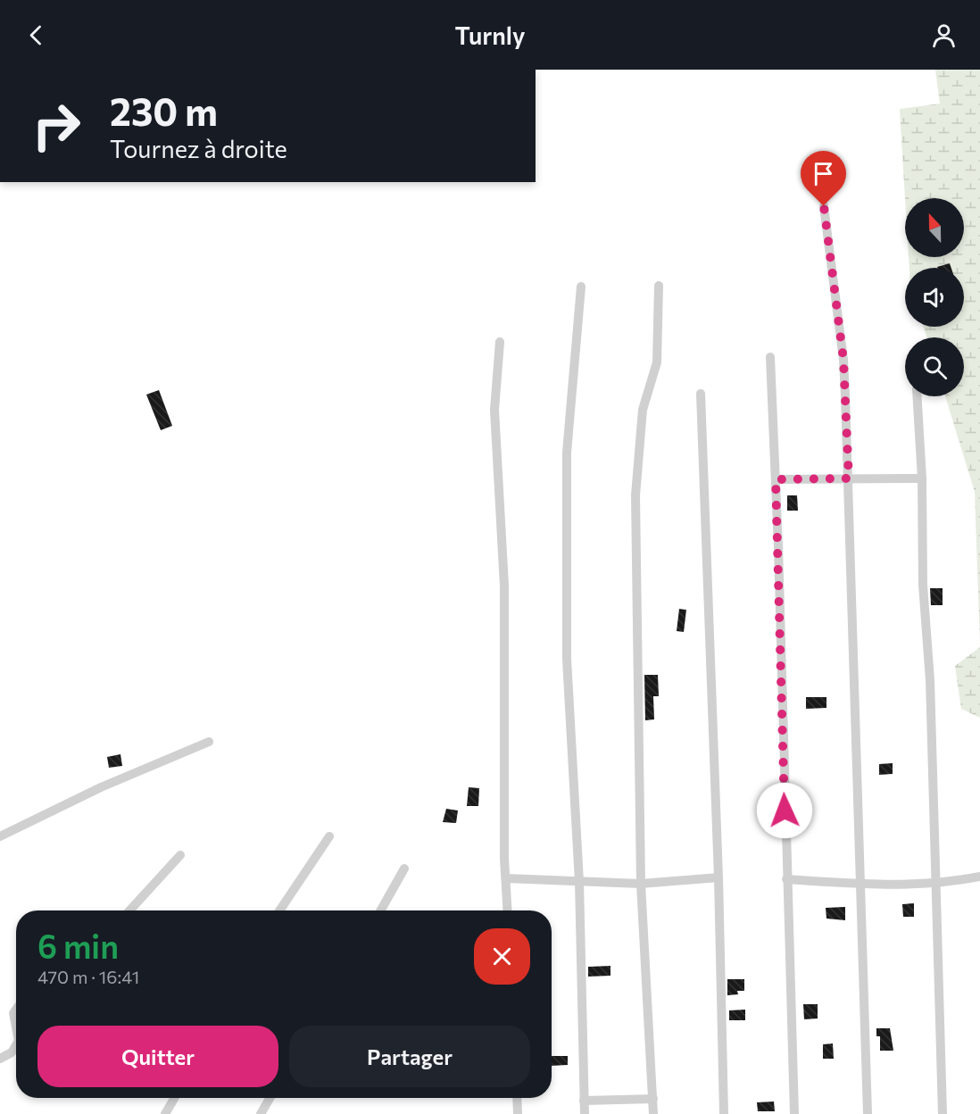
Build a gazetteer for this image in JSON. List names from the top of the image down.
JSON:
{
  "north": "top",
  "page": {
    "header": "Turnly",
    "turn": ["230 m", "Tournez à droite"],
    "heading": ["6 min", "470 m · 16:41"],
    "buttons": ["Quitter", "Partager"]
  }
}
